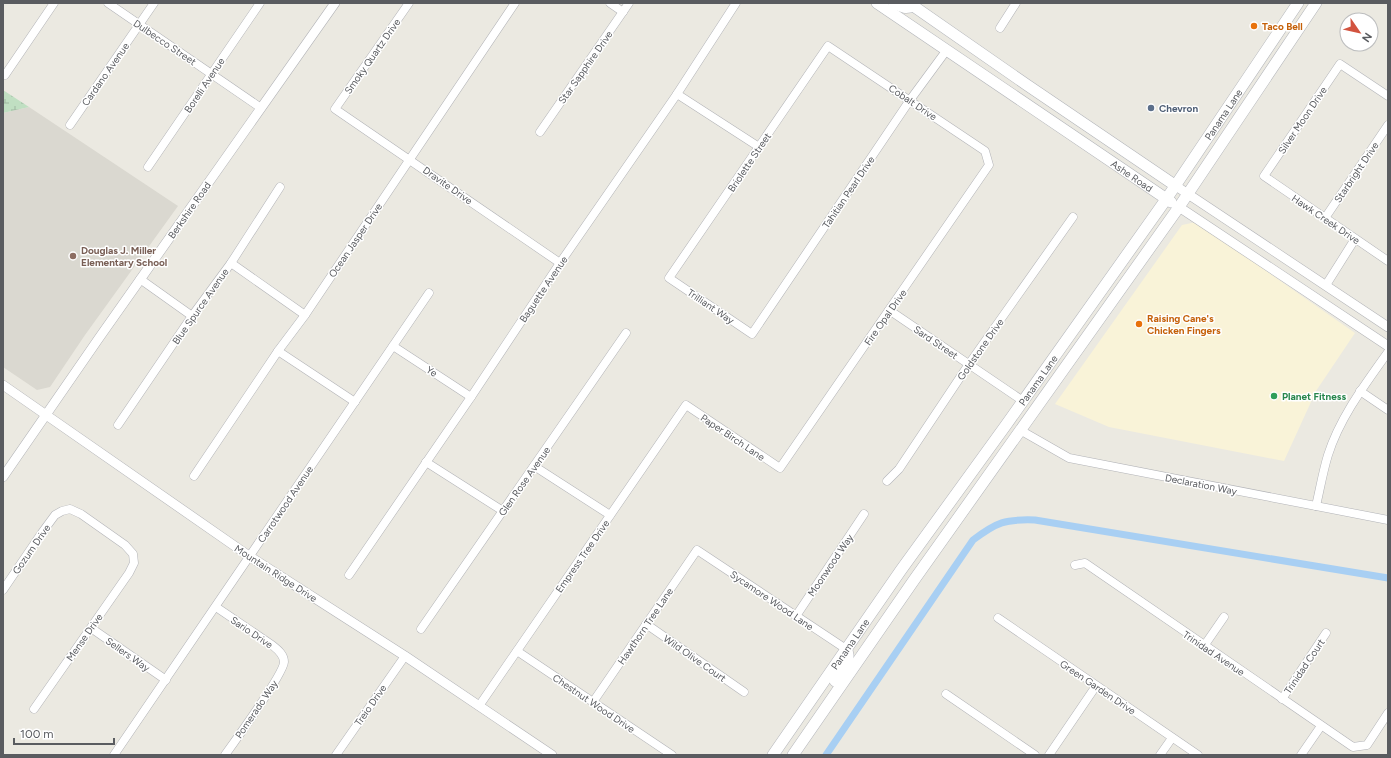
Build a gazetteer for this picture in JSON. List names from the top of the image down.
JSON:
{
  "streets": {
    "main road": ["Panama Lane", "Ashe Road"],
    "street": [
      "Dulbecco Street",
      "Smoky Quartz Drive",
      "Star Sapphire Drive",
      "Cardano Avenue",
      "Borelli Avenue",
      "Cobalt Drive",
      "Silver Moon Drive",
      "Briolette Street",
      "Starbright Drive",
      "Dravite Drive",
      "Tahitian Pearl Drive",
      "Berkshire Road",
      "Hawk Creek Drive",
      "Ocean Jasper Drive",
      "Baguette Avenue",
      "Blue Spurce Avenue",
      "Trilliant Way",
      "Fire Opal Drive",
      "Sard Street",
      "Goldstone Drive",
      "Ye",
      "Paper Birch Lane",
      "Glen Rose Avenue",
      "Declaration Way",
      "Carrotwood Avenue",
      "Gozum Drive",
      "Empress Tree Drive",
      "Moonwood Way",
      "Mountain Ridge Drive",
      "Sycamore Wood Lane",
      "Hawthorn Tree Lane",
      "Sario Drive",
      "Mense Drive",
      "Trinidad Avenue",
      "Sellers Way",
      "Wild Olive Court",
      "Trinidad Court",
      "Green Garden Drive",
      "Chestnut Wood Drive",
      "Treio Drive",
      "Pomerado Way"
    ]
  },
  "crossings": [
    ["Dulbecco Street", "Cardano Avenue"],
    ["Dulbecco Street", "Borelli Avenue"],
    ["Dulbecco Street", "Berkshire Road"],
    ["Smoky Quartz Drive", "Dravite Drive"],
    ["Cobalt Drive", "Briolette Street"],
    ["Cobalt Drive", "Tahitian Pearl Drive"],
    ["Cobalt Drive", "Fire Opal Drive"],
    ["Panama Lane", "Ashe Road"],
    ["Panama Lane", "Sard Street"],
    ["Panama Lane", "Declaration Way"],
    ["Panama Lane", "Sycamore Wood Lane"],
    ["Silver Moon Drive", "Hawk Creek Drive"],
    ["Briolette Street", "Trilliant Way"],
    ["Starbright Drive", "Hawk Creek Drive"],
    ["Ashe Road", "Tahitian Pearl Drive"],
    ["Dravite Drive", "Ocean Jasper Drive"],
    ["Dravite Drive", "Baguette Avenue"],
    ["Tahitian Pearl Drive", "Trilliant Way"],
    ["Berkshire Road", "Mountain Ridge Drive"],
    ["Baguette Avenue", "Ye"],
    ["Fire Opal Drive", "Sard Street"],
    ["Fire Opal Drive", "Paper Birch Lane"],
    ["Sard Street", "Goldstone Drive"],
    ["Ye", "Carrotwood Avenue"],
    ["Paper Birch Lane", "Empress Tree Drive"],
    ["Carrotwood Avenue", "Mountain Ridge Drive"],
    ["Carrotwood Avenue", "Sario Drive"],
    ["Carrotwood Avenue", "Sellers Way"],
    ["Gozum Drive", "Mense Drive"],
    ["Empress Tree Drive", "Mountain Ridge Drive"],
    ["Empress Tree Drive", "Chestnut Wood Drive"],
    ["Moonwood Way", "Sycamore Wood Lane"],
    ["Mountain Ridge Drive", "Treio Drive"],
    ["Sycamore Wood Lane", "Hawthorn Tree Lane"],
    ["Hawthorn Tree Lane", "Wild Olive Court"],
    ["Hawthorn Tree Lane", "Chestnut Wood Drive"],
    ["Sario Drive", "Pomerado Way"],
    ["Mense Drive", "Sellers Way"],
    ["Trinidad Avenue", "Trinidad Court"]
  ],
  "places": [
    "Taco Bell",
    "Chevron",
    "Douglas J. Miller Elementary School",
    "Raising Cane's Chicken Fingers",
    "Planet Fitness"
  ],
  "scale_bar": "100 m",
  "north": "bottom right"
}
